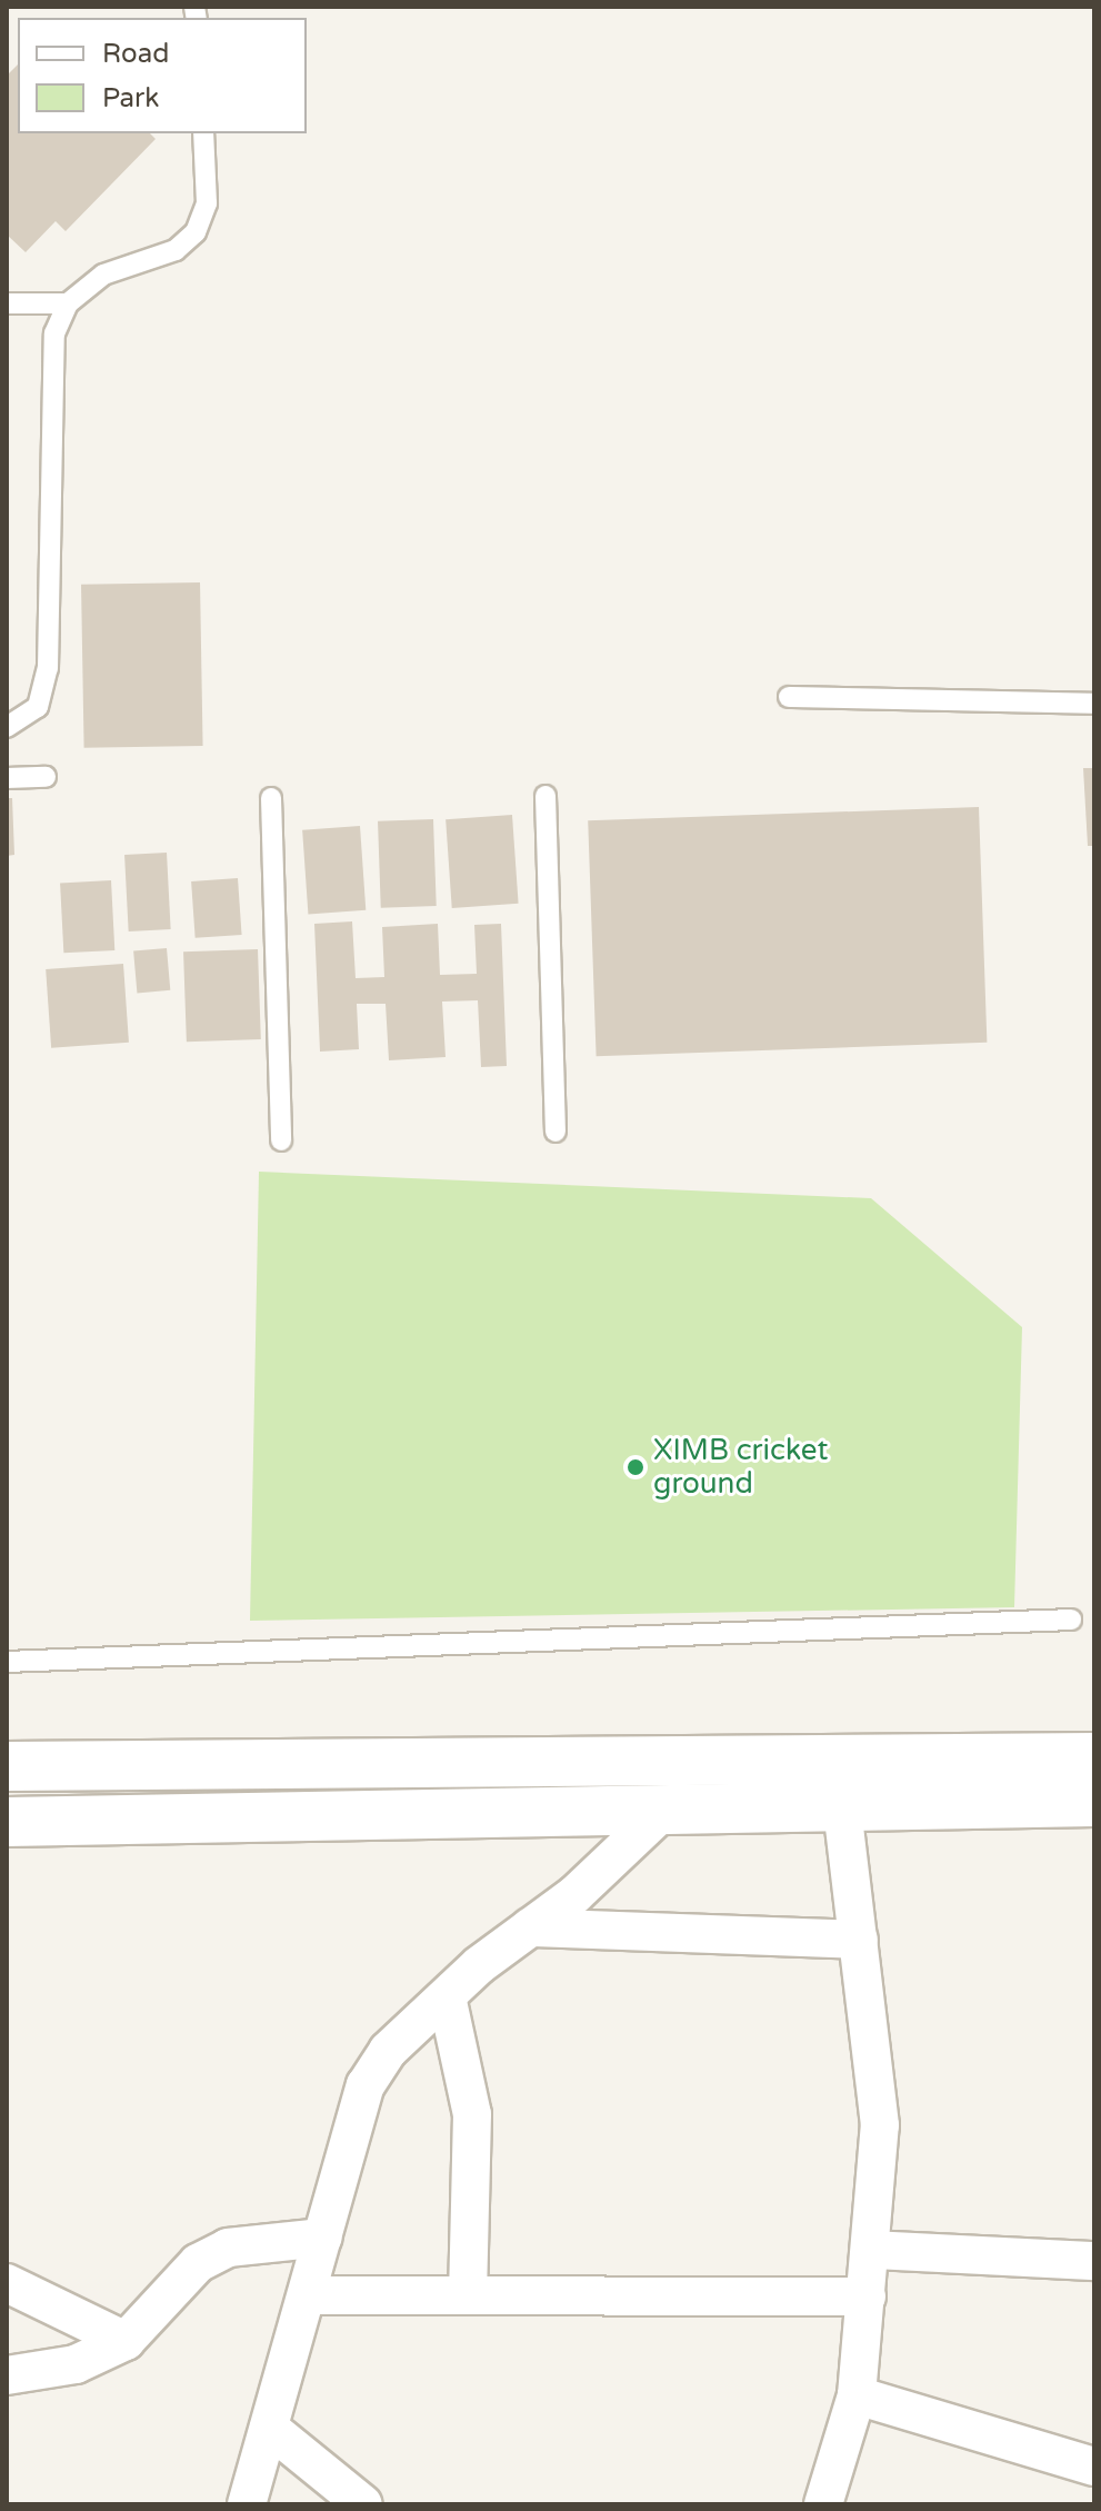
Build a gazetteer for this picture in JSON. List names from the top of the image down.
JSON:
{
  "places": ["XIMB cricket ground"],
  "legend": ["Road", "Park"]
}
